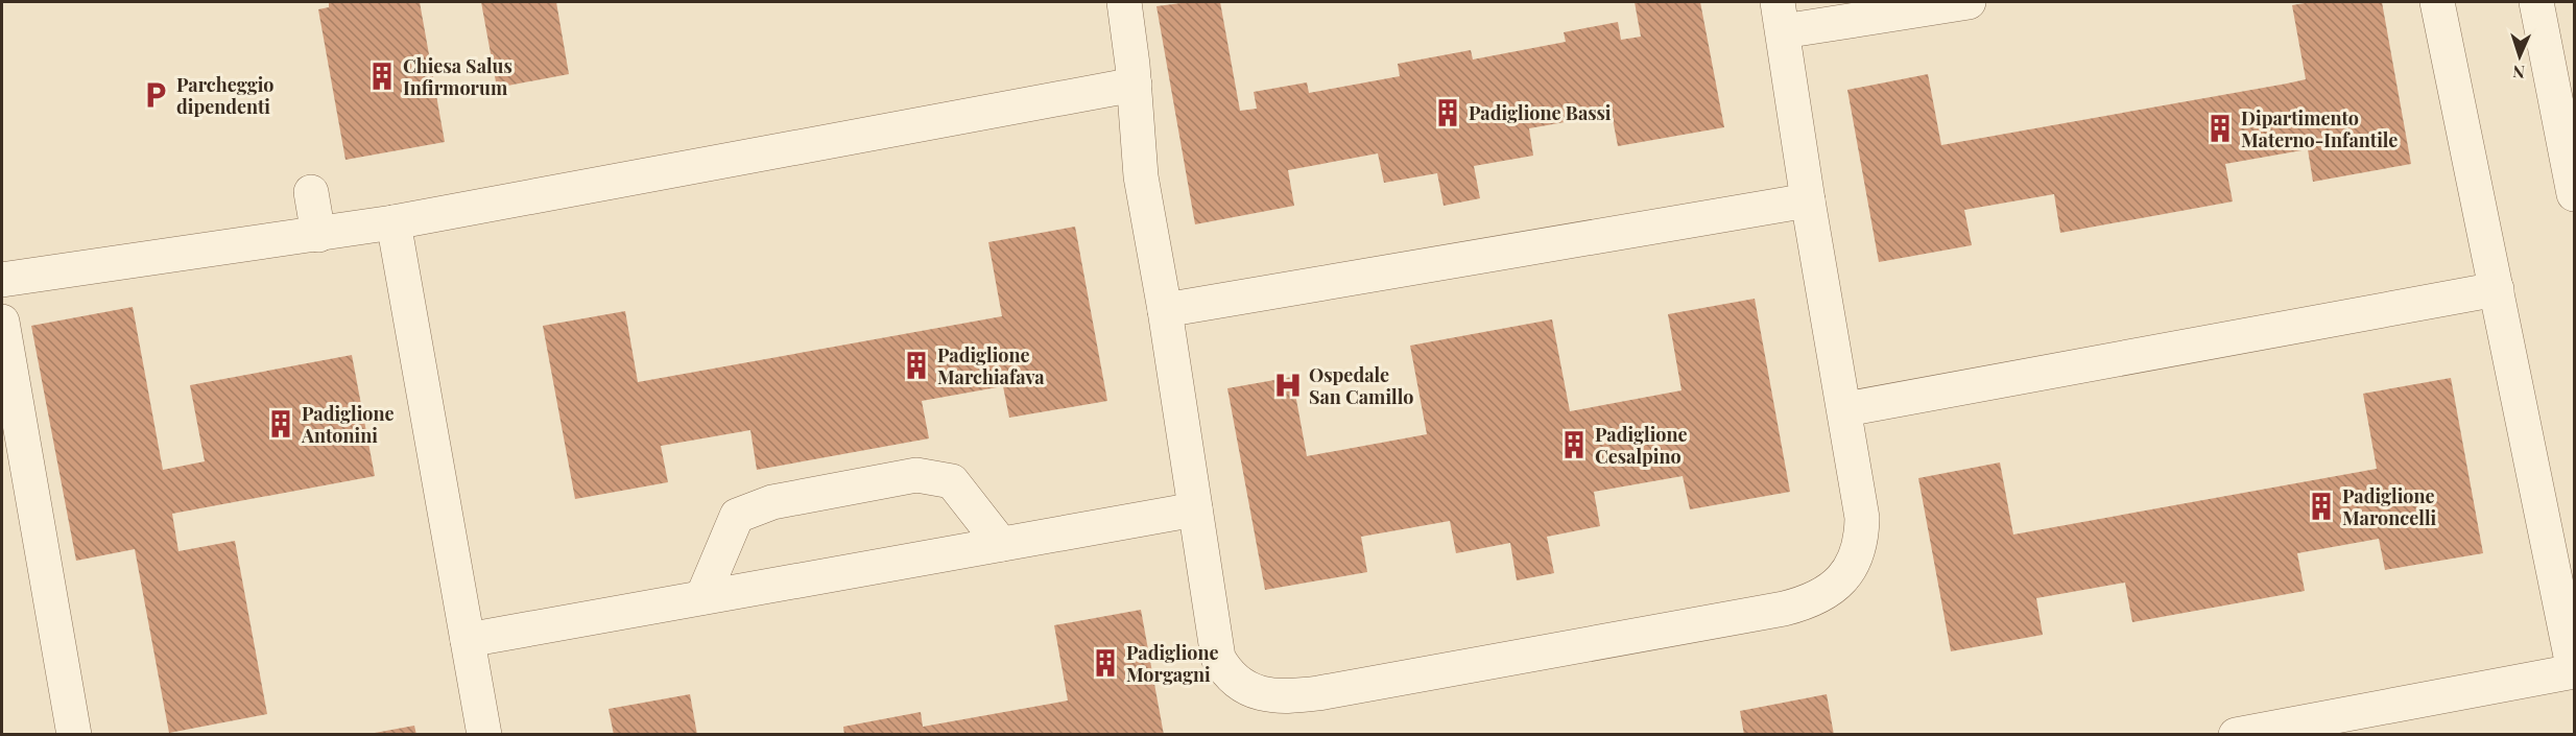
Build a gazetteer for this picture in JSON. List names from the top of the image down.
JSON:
{
  "places": {
    "building": [
      "Chiesa Salus Infirmorum",
      "Padiglione Bassi",
      "Dipartimento Materno-Infantile",
      "Padiglione Marchiafava",
      "Padiglione Antonini",
      "Padiglione Cesalpino",
      "Padiglione Maroncelli",
      "Padiglione Morgagni"
    ],
    "parking": ["Parcheggio dipendenti"],
    "hospital": ["Ospedale San Camillo"]
  },
  "north": "bottom"
}
